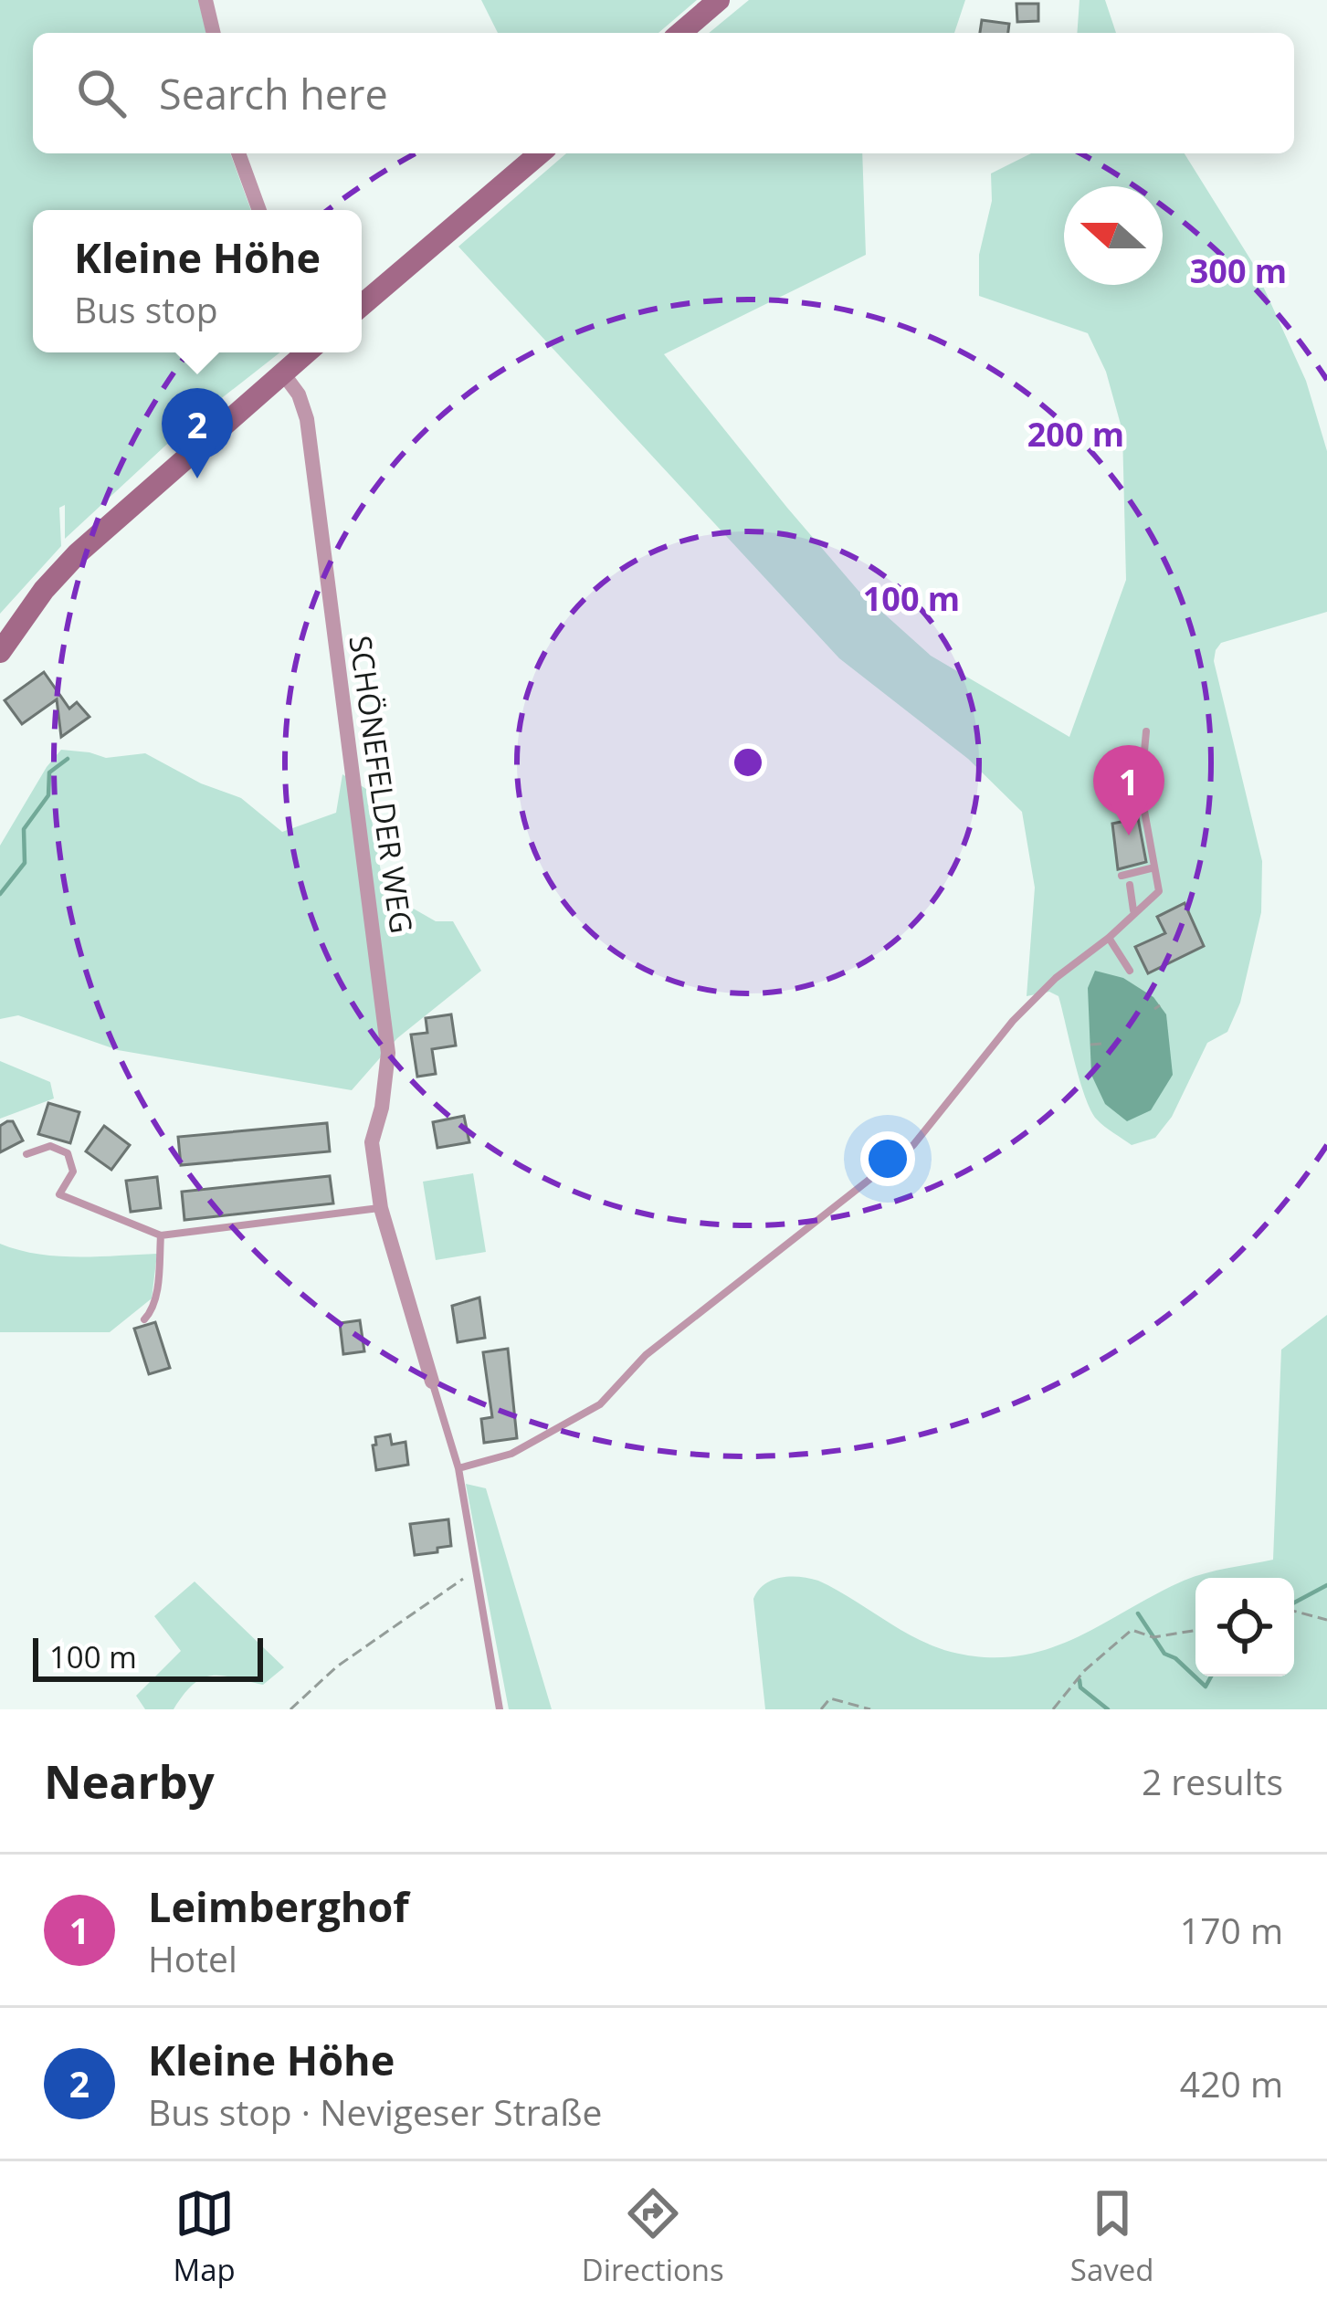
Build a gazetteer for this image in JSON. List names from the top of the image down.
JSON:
{
  "streets": {
    "street": ["SCHÖNEFELDER WEG"]
  },
  "scale_bar": "100 m",
  "north": "left",
  "page": {
    "search": "Search here",
    "popup": ["Kleine Höhe", "Bus stop"],
    "pins": ["2", "1"],
    "scale": "100 m",
    "heading": ["Nearby", "2 results"],
    "list": [
      {
        "mark": "1",
        "name": "Leimberghof",
        "note": "Hotel",
        "value": "170 m"
      },
      {
        "mark": "2",
        "name": "Kleine Höhe",
        "note": "Bus stop · Nevigeser Straße",
        "value": "420 m"
      }
    ],
    "nav": ["Map", "Directions", "Saved"]
  },
  "rings": ["300 m", "200 m", "100 m"]
}
